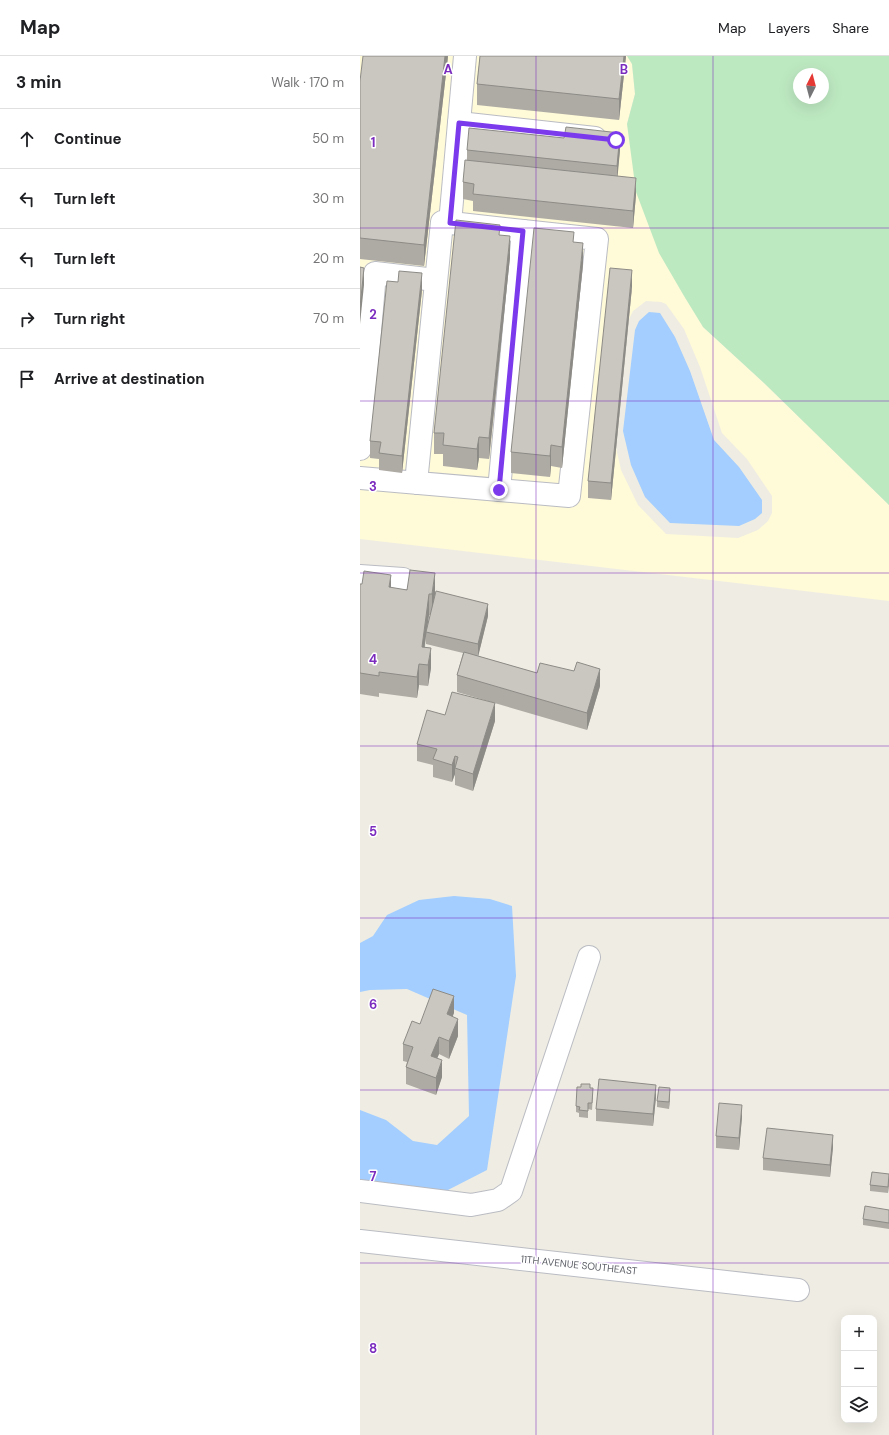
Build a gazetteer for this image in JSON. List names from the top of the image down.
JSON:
{
  "streets": {
    "street": ["11TH AVENUE SOUTHEAST"]
  },
  "north": "top",
  "page": {
    "header": "Map",
    "nav": ["Map", "Layers", "Share"],
    "heading": ["3 min", "Walk · 170 m"],
    "list": [
      ["Continue", "50 m"],
      ["Turn left", "30 m"],
      ["Turn left", "20 m"],
      ["Turn right", "70 m"],
      "Arrive at destination"
    ],
    "map_buttons": ["+", "−"]
  },
  "grid": {
    "columns": ["A", "B"],
    "rows": [
      "1",
      "2",
      "3",
      "4",
      "5",
      "6",
      "7",
      "8"
    ]
  }
}
